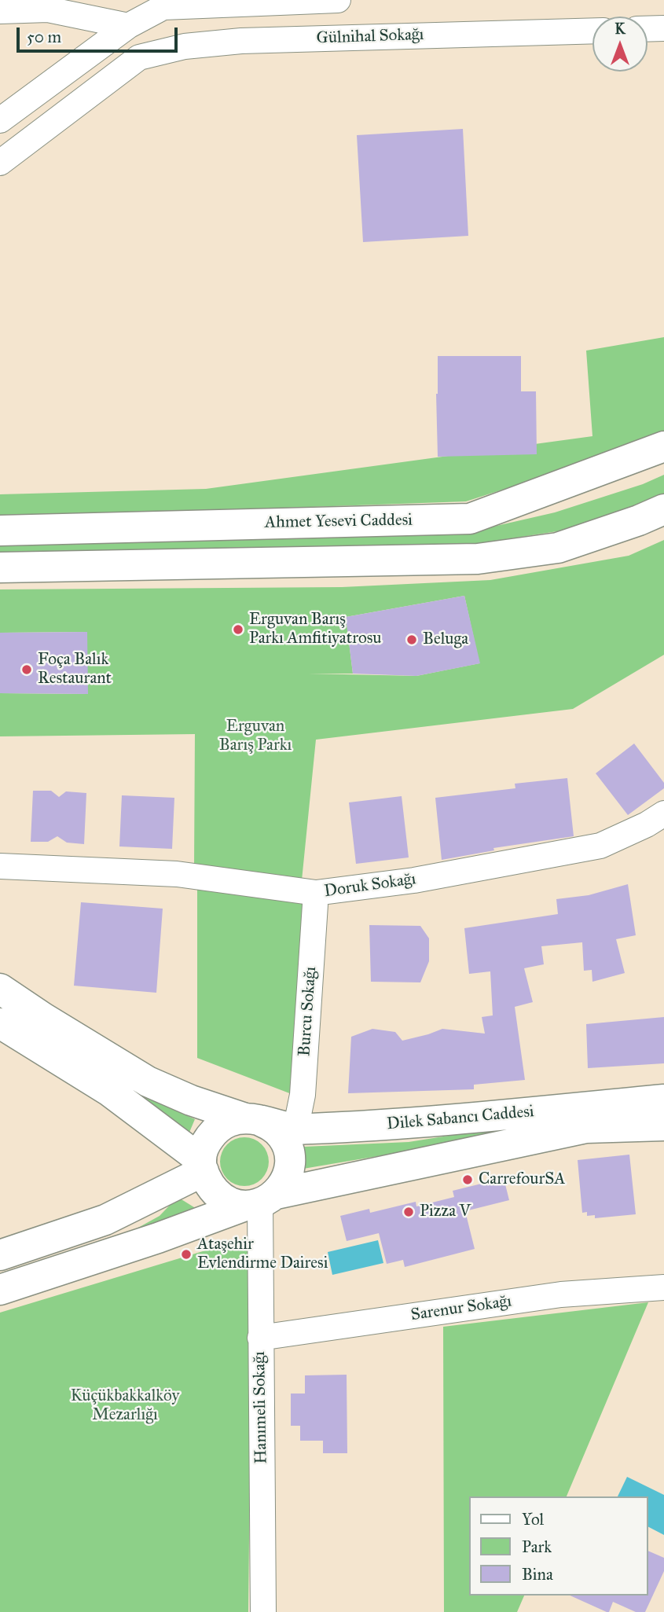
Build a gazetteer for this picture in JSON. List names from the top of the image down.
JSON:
{
  "streets": {
    "main road": ["Ahmet Yesevi Caddesi", "Dilek Sabancı Caddesi"],
    "street": [
      "Gülnihal Sokağı",
      "Doruk Sokağı",
      "Burcu Sokağı",
      "Sarenur Sokağı",
      "Hanımeli Sokağı"
    ]
  },
  "crossings": [
    ["Doruk Sokağı", "Burcu Sokağı"],
    ["Burcu Sokağı", "Dilek Sabancı Caddesi"],
    ["Dilek Sabancı Caddesi", "Hanımeli Sokağı"],
    ["Sarenur Sokağı", "Hanımeli Sokağı"]
  ],
  "parks": ["Erguvan Barış Parkı", "Küçükbakkalköy Mezarlığı"],
  "places": [
    "Erguvan Barış Parkı Amfitiyatrosu",
    "Beluga",
    "Foça Balık Restaurant",
    "CarrefourSA",
    "Pizza V",
    "Ataşehir Evlendirme Dairesi"
  ],
  "legend": ["Yol", "Park", "Bina"],
  "scale_bar": "50 m",
  "north": "top"
}
